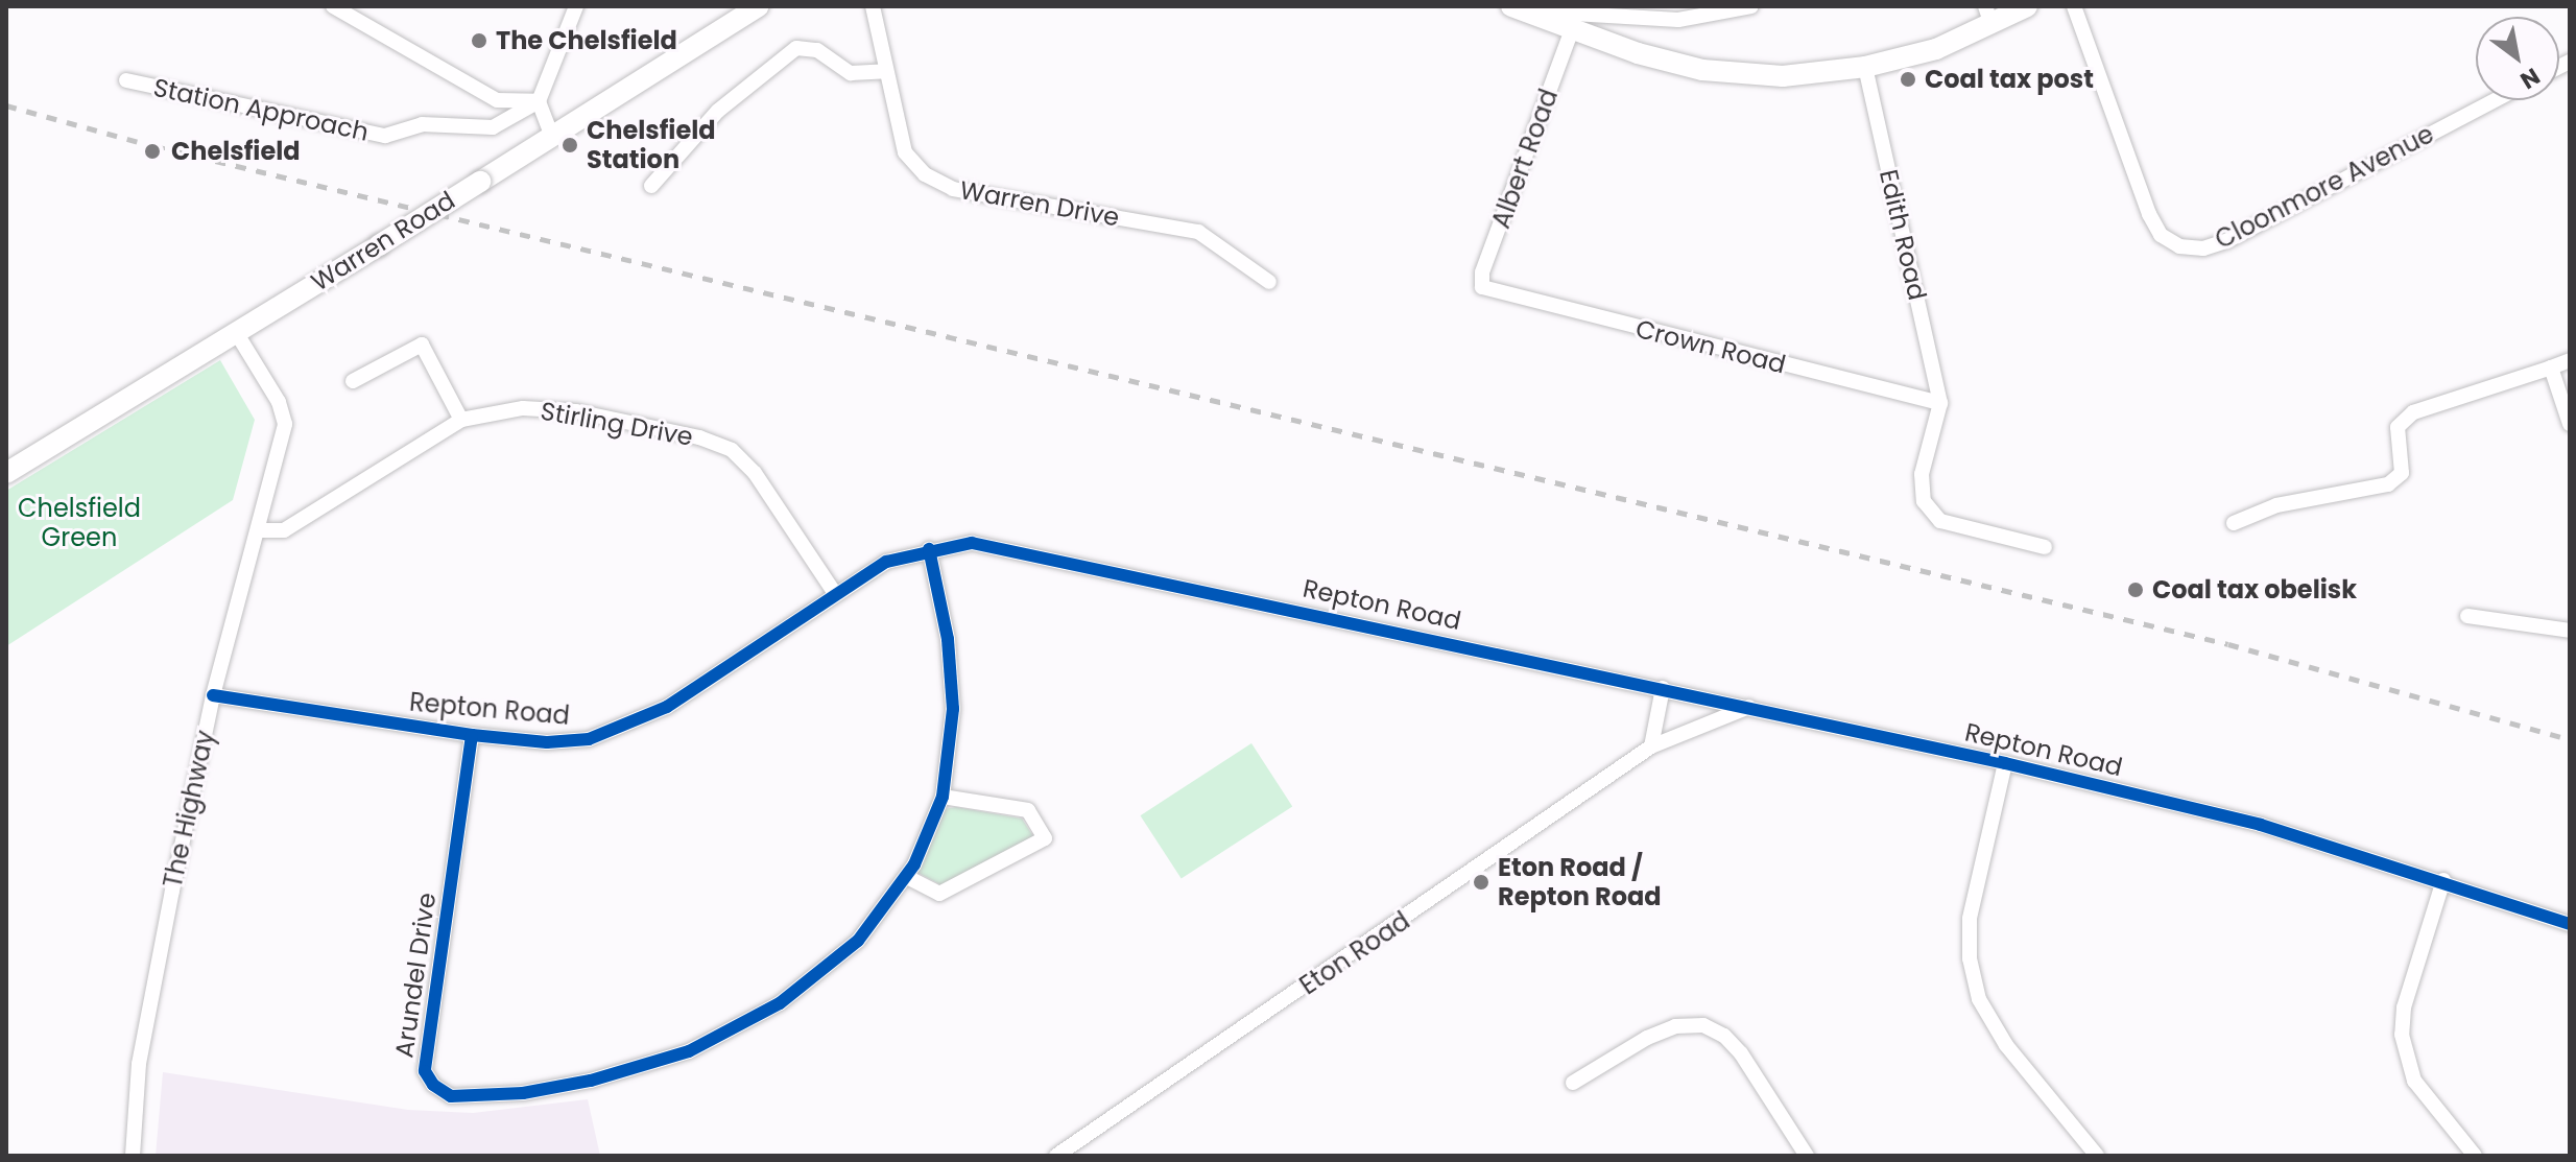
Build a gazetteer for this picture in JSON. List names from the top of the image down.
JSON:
{
  "streets": {
    "street": [
      "Station Approach",
      "Albert Road",
      "Cloonmore Avenue",
      "Warren Drive",
      "Edith Road",
      "Warren Road",
      "Crown Road",
      "Stirling Drive",
      "Repton Road",
      "The Highway",
      "Eton Road",
      "Arundel Drive"
    ]
  },
  "crossings": [
    ["Albert Road", "Crown Road"],
    ["Edith Road", "Crown Road"],
    ["Warren Road", "The Highway"],
    ["Stirling Drive", "Repton Road"],
    ["Stirling Drive", "The Highway"],
    ["Repton Road", "The Highway"],
    ["Repton Road", "Eton Road"],
    ["Repton Road", "Arundel Drive"]
  ],
  "parks": ["Chelsfield Green"],
  "places": [
    "The Chelsfield",
    "Coal tax post",
    "Chelsfield Station",
    "Chelsfield",
    "Coal tax obelisk",
    "Eton Road / Repton Road"
  ],
  "north": "bottom right"
}
